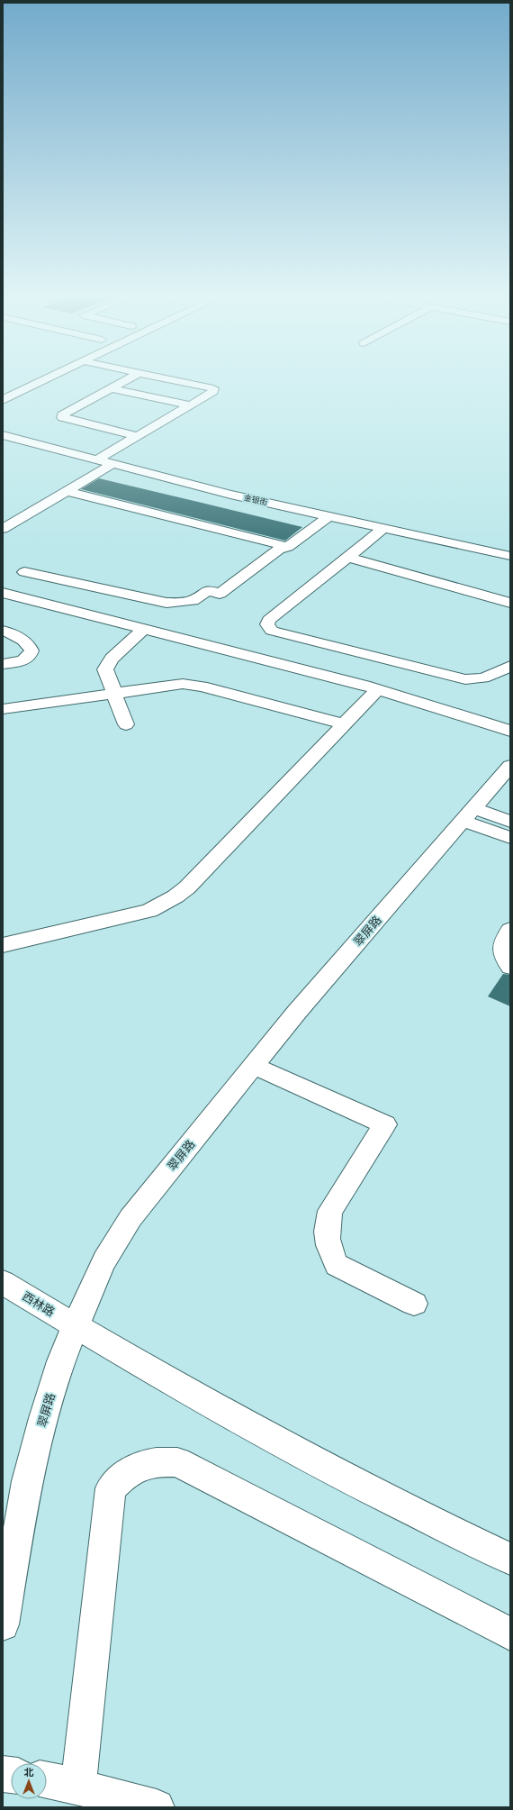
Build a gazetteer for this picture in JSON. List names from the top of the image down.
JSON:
{
  "streets": {
    "street": ["金银街", "翠屏路", "西林路"]
  },
  "crossings": [
    ["翠屏路", "西林路"]
  ],
  "north": "top"
}
